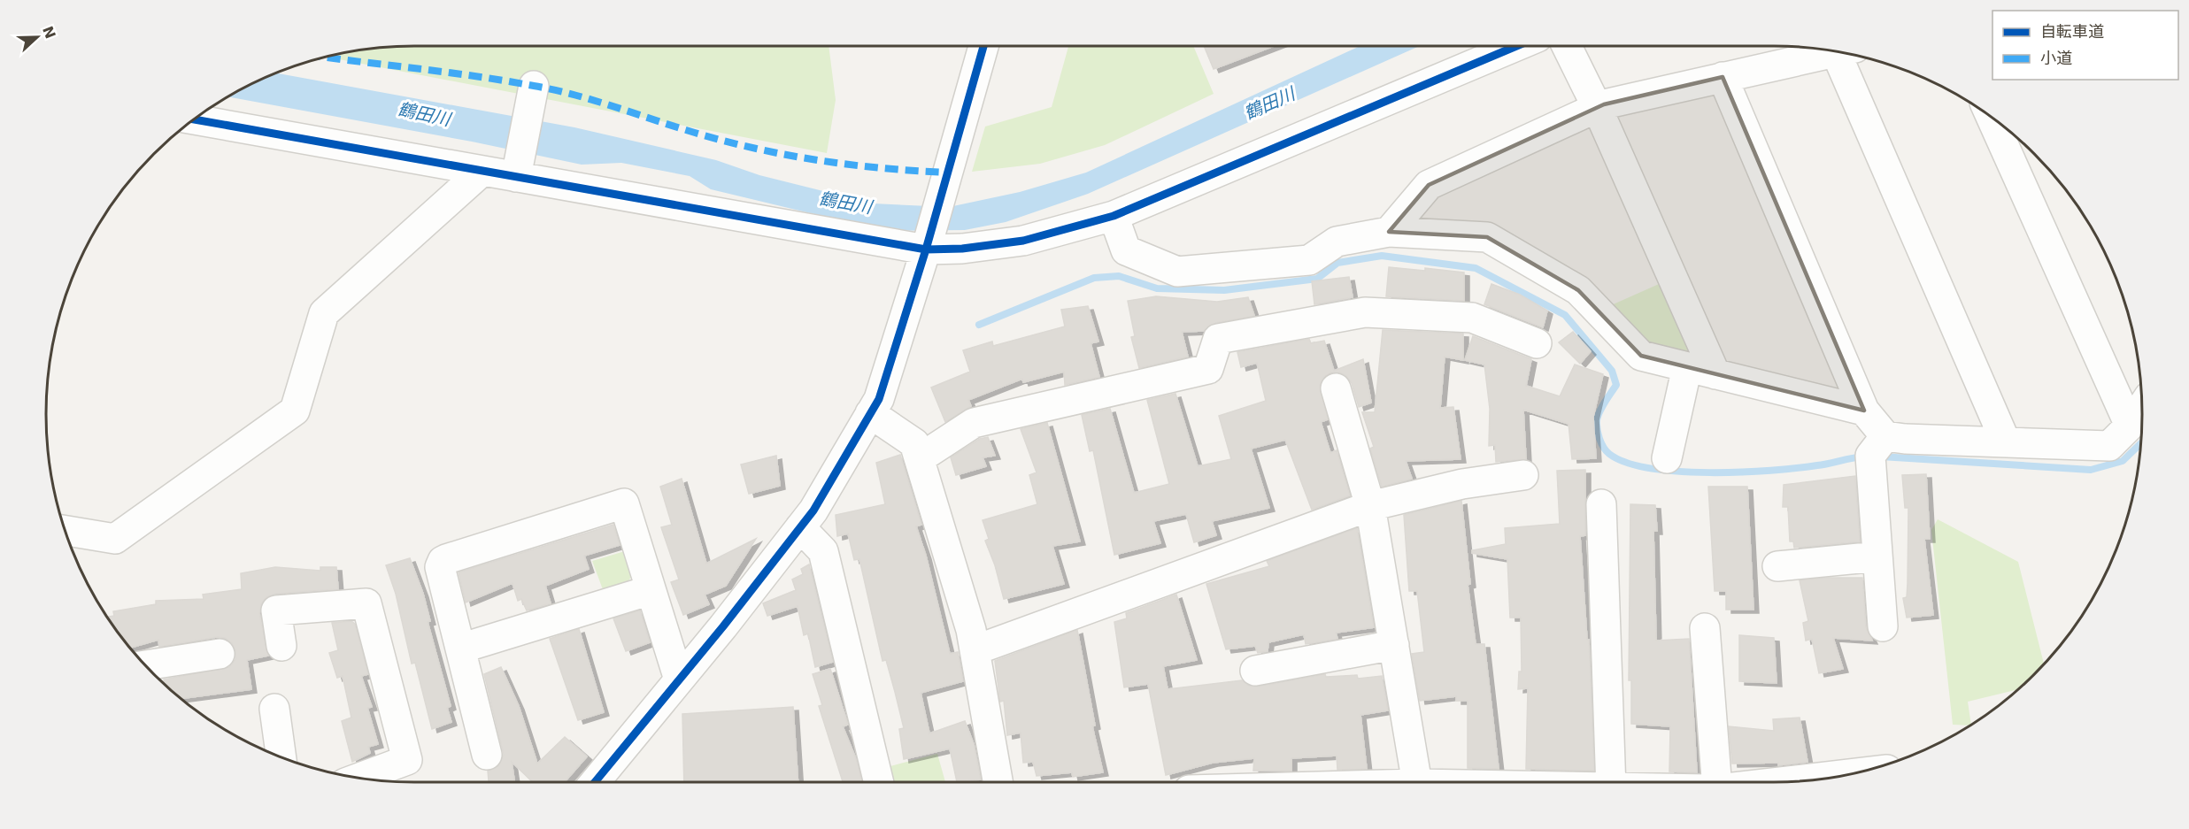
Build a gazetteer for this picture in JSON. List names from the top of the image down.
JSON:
{
  "water": ["鶴田川"],
  "legend": ["自転車道", "小道"],
  "north": "right"
}
